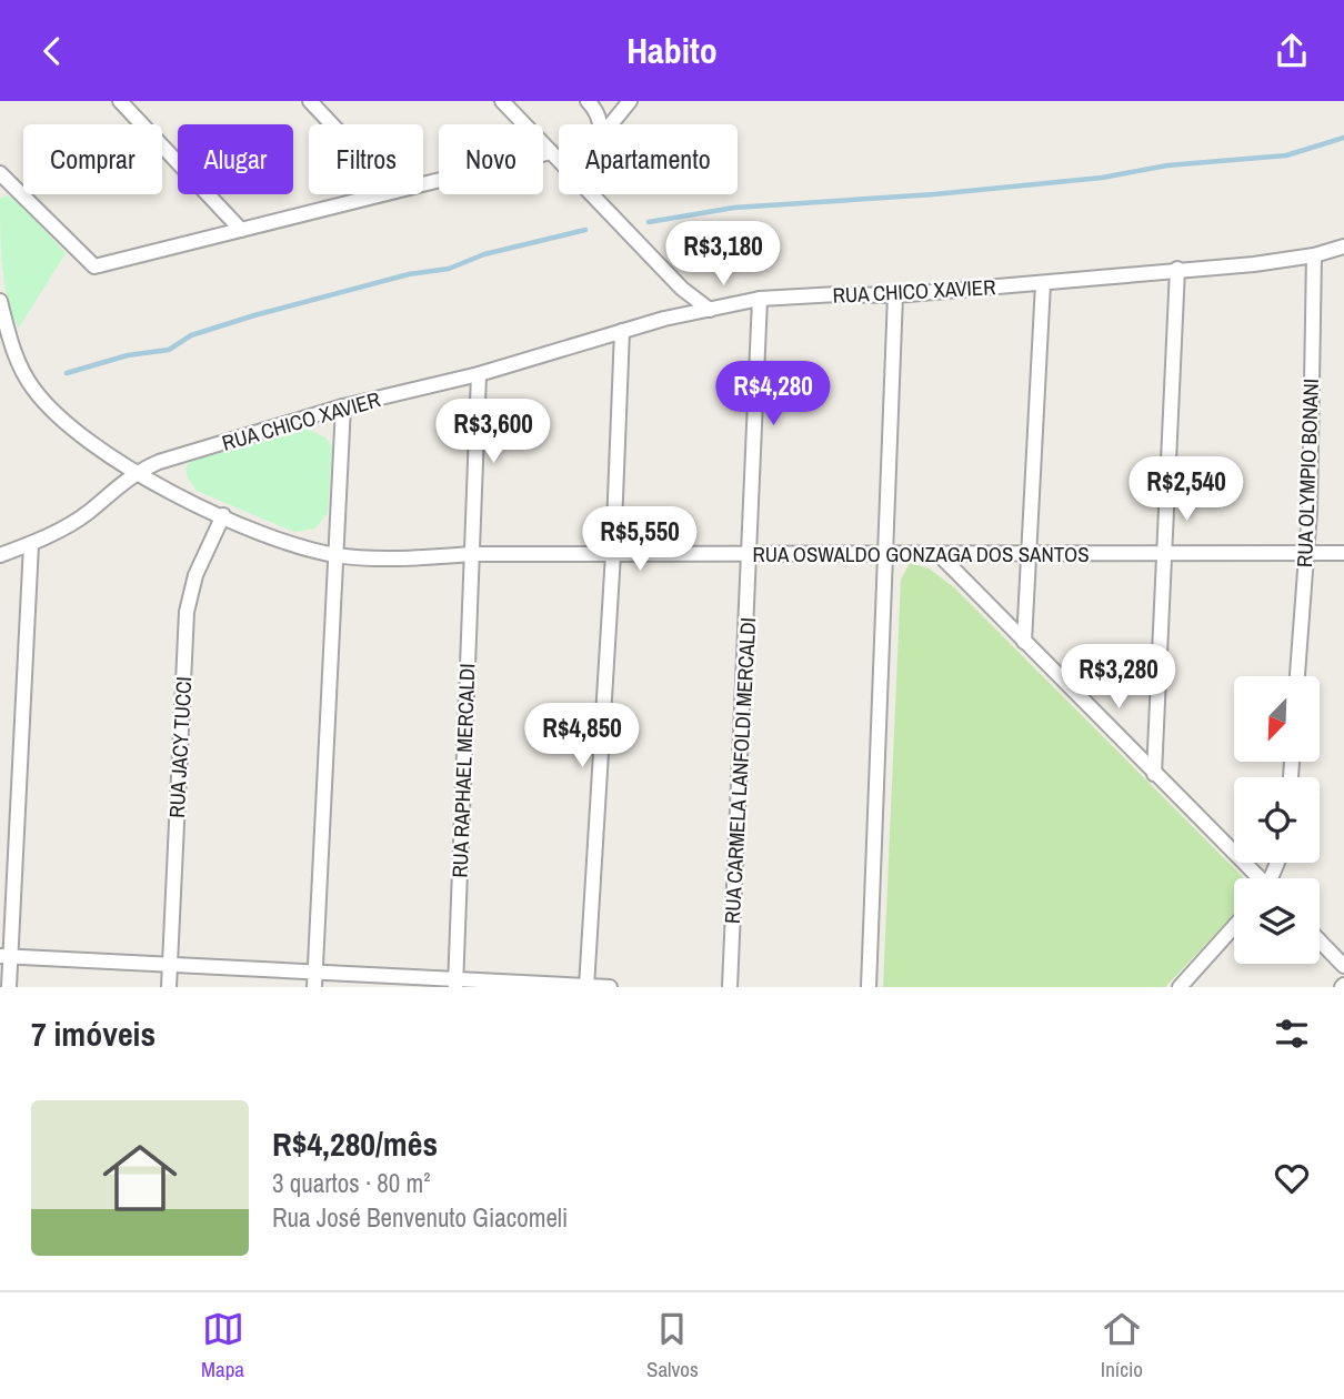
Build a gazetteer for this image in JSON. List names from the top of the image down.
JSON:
{
  "streets": {
    "street": [
      "RUA CHICO XAVIER",
      "RUA OLYMPIO BONANI",
      "RUA OSWALDO GONZAGA DOS SANTOS",
      "RUA JACY TUCCI",
      "RUA RAPHAEL MERCALDI",
      "RUA CARMELA LANFOLDI MERCALDI"
    ]
  },
  "crossings": [
    ["RUA CHICO XAVIER", "RUA OLYMPIO BONANI"],
    ["RUA CHICO XAVIER", "RUA OSWALDO GONZAGA DOS SANTOS"],
    ["RUA CHICO XAVIER", "RUA RAPHAEL MERCALDI"],
    ["RUA CHICO XAVIER", "RUA CARMELA LANFOLDI MERCALDI"],
    ["RUA OLYMPIO BONANI", "RUA OSWALDO GONZAGA DOS SANTOS"],
    ["RUA OSWALDO GONZAGA DOS SANTOS", "RUA JACY TUCCI"],
    ["RUA OSWALDO GONZAGA DOS SANTOS", "RUA RAPHAEL MERCALDI"],
    ["RUA OSWALDO GONZAGA DOS SANTOS", "RUA CARMELA LANFOLDI MERCALDI"]
  ],
  "north": "bottom left",
  "page": {
    "header": "Habito",
    "chip": [
      "Comprar",
      "Alugar",
      "Filtros",
      "Novo",
      "Apartamento"
    ],
    "price": [
      "R$3,180",
      "R$4,280",
      "R$3,600",
      "R$2,540",
      "R$5,550",
      "R$3,280",
      "R$4,850"
    ],
    "heading": "7 imóveis",
    "list": [
      {
        "name": "R$4,280/mês",
        "note": "3 quartos · 80 m² · Rua José Benvenuto Giacomeli"
      }
    ],
    "tabs": ["Mapa", "Salvos", "Início"]
  }
}
